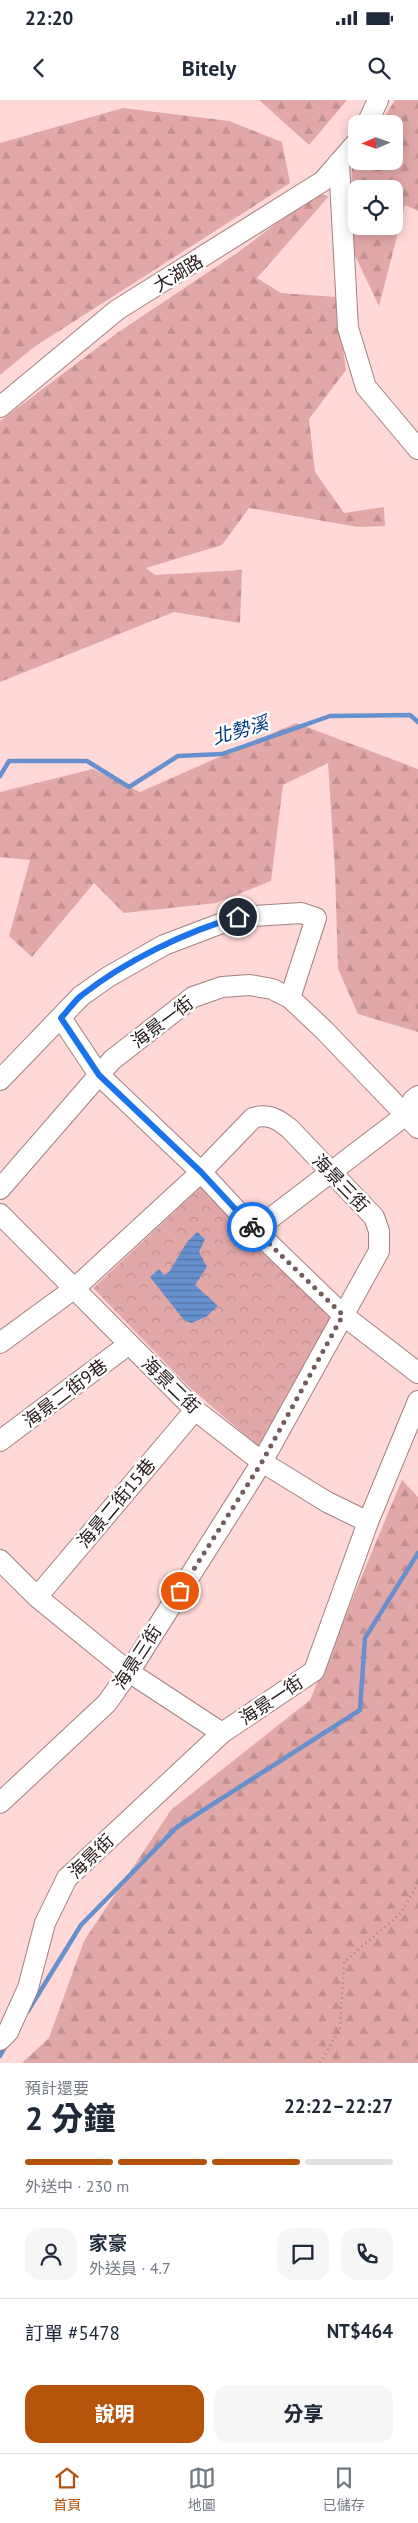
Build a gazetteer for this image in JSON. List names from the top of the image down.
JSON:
{
  "streets": {
    "street": [
      "大湖路",
      "海景一街",
      "海景三街",
      "海景二街",
      "海景二街9巷",
      "海景二街15巷",
      "海景街"
    ]
  },
  "crossings": [
    ["海景一街", "海景三街"],
    ["海景一街", "海景二街"],
    ["海景一街", "海景二街15巷"],
    ["海景一街", "海景街"],
    ["海景三街", "海景二街"],
    ["海景二街", "海景二街9巷"],
    ["海景二街", "海景二街15巷"]
  ],
  "water": ["北勢溪"],
  "north": "left",
  "page": {
    "status": "22:20",
    "header": "Bitely",
    "heading": ["2 分鐘", "預計還要", "22:22–22:27"],
    "panel": [
      "家豪",
      "外送員 · 4.7",
      "訂單 #5478",
      "NT$464"
    ],
    "bar": "外送中 · 230 m",
    "buttons": ["說明", "分享"],
    "tabs": ["首頁", "地圖", "已儲存"]
  }
}
